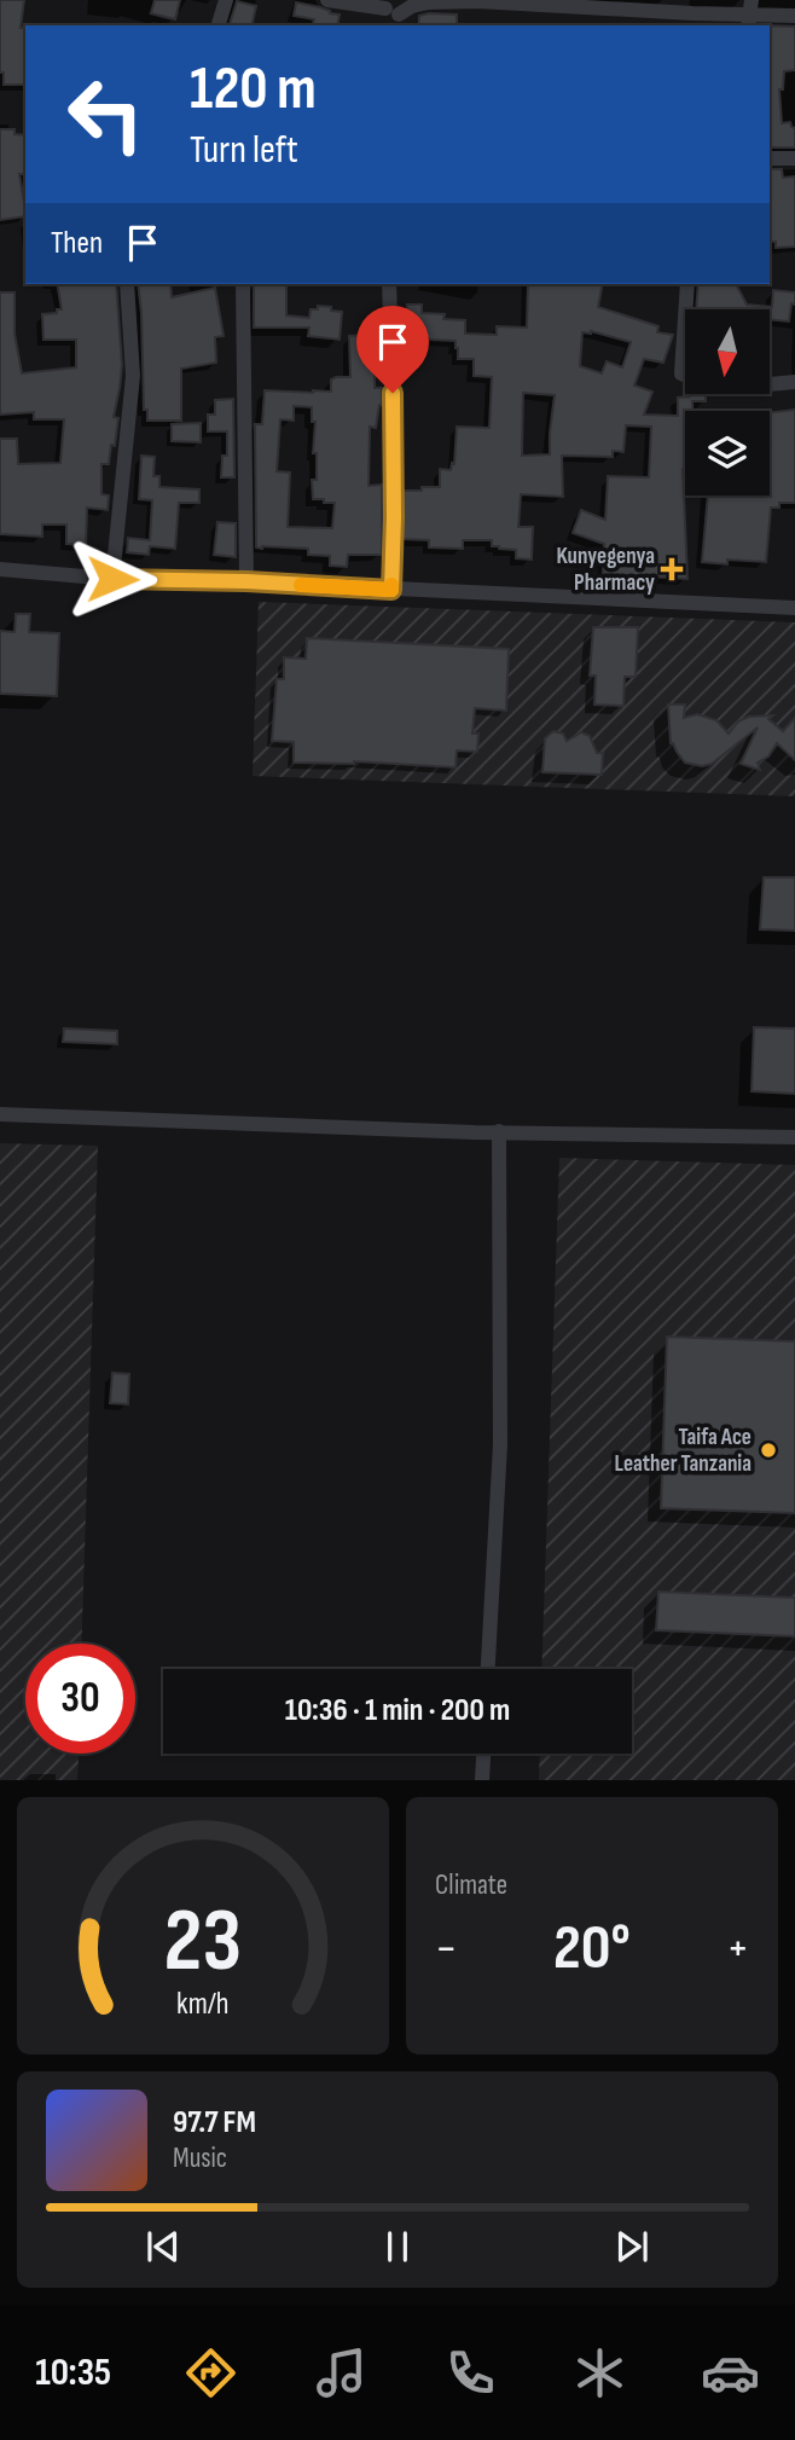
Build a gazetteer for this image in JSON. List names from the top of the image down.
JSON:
{
  "places": {
    "health": ["Kunyegenya Pharmacy"],
    "other": ["Taifa Ace Leather Tanzania"]
  },
  "north": "bottom",
  "page": {
    "turn": ["120 m", "Turn left"],
    "then": "Then",
    "limit": "30",
    "trip": "10:36 · 1 min · 200 m",
    "tile": "Climate",
    "heat": ["−", "20°", "+"],
    "song": ["97.7 FM", "Music"],
    "tabs": "10:35",
    "gauge": ["23", "km/h"]
  }
}
